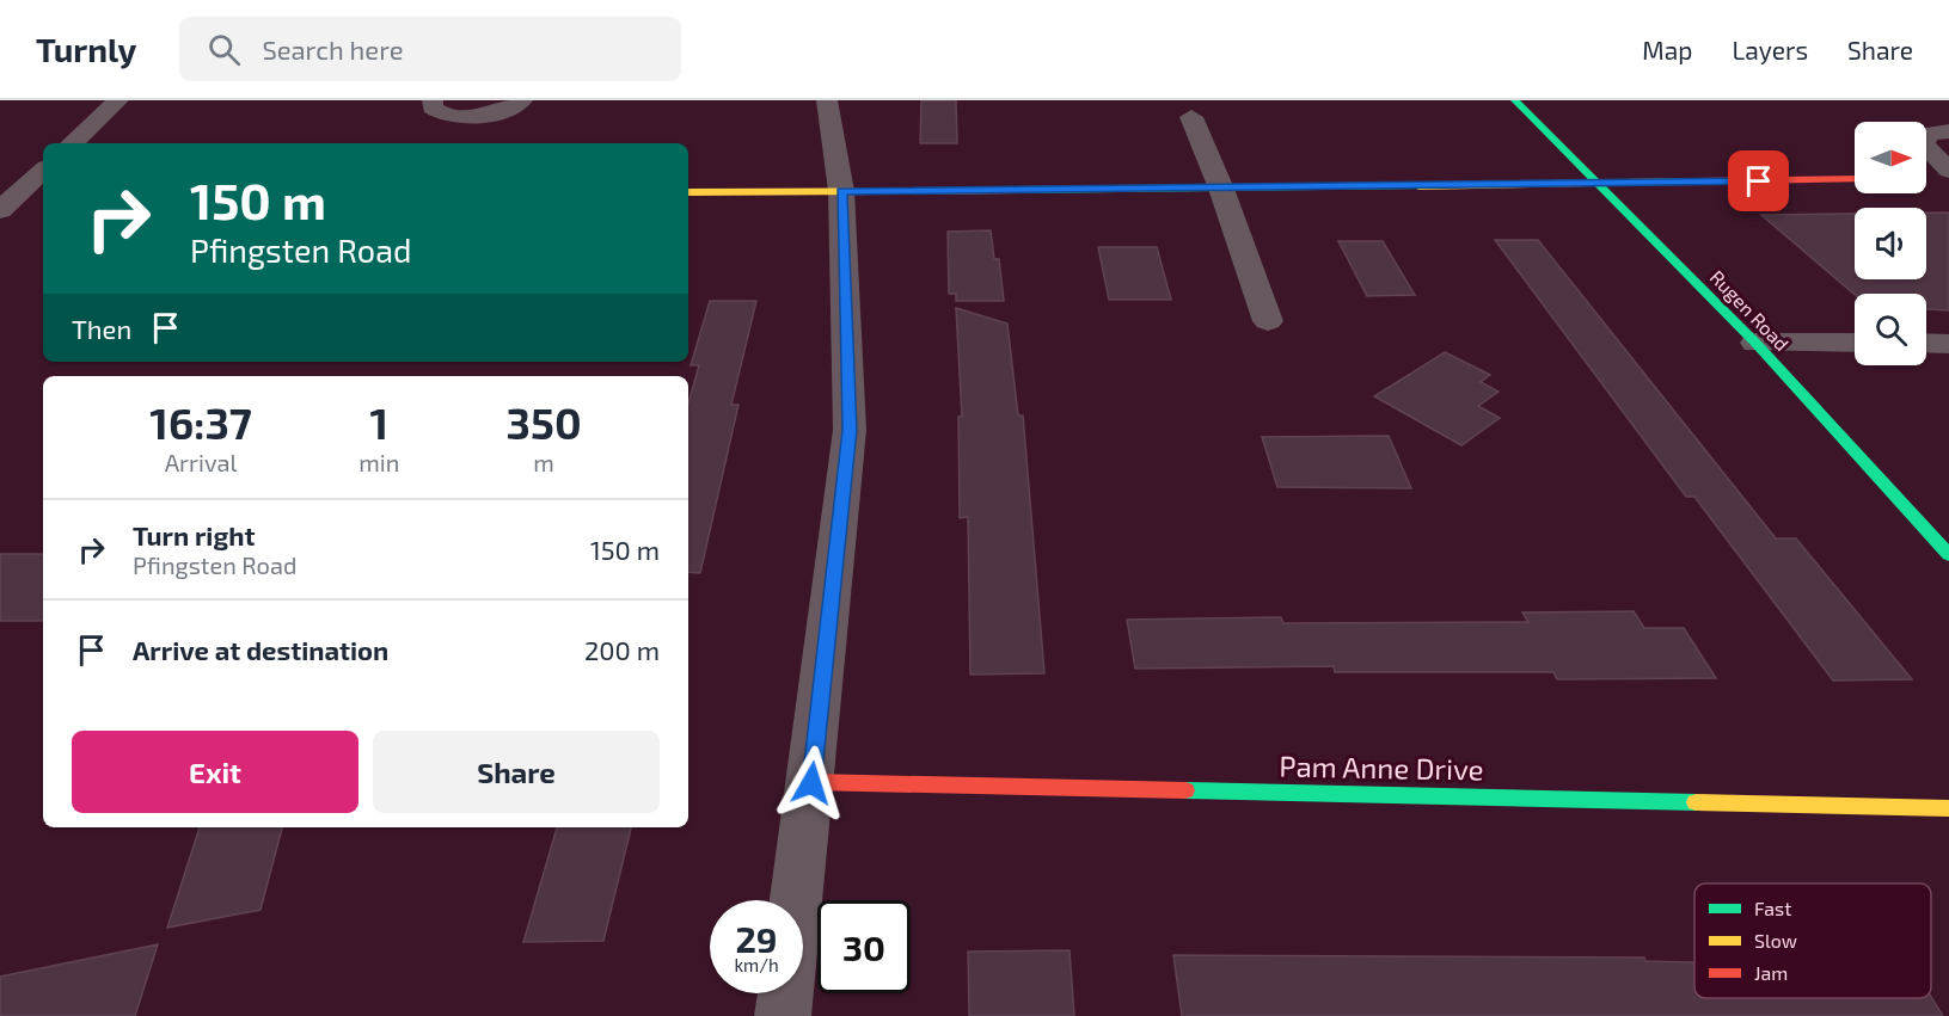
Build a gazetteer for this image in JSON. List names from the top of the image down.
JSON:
{
  "streets": {
    "street": ["Rugen Road", "Pam Anne Drive"]
  },
  "legend": ["Fast", "Slow", "Jam"],
  "north": "right",
  "page": {
    "header": "Turnly",
    "search": "Search here",
    "nav": ["Map", "Layers", "Share"],
    "turn": ["150 m", "Pfingsten Road"],
    "then": "Then",
    "eta": [
      "16:37",
      "Arrival",
      "1",
      "min",
      "350",
      "m"
    ],
    "list": [
      {
        "name": "Turn right",
        "note": "Pfingsten Road",
        "value": "150 m"
      },
      {
        "name": "Arrive at destination",
        "value": "200 m"
      }
    ],
    "buttons": ["Exit", "Share"],
    "speed": "29 km/h",
    "limit": "30"
  }
}
